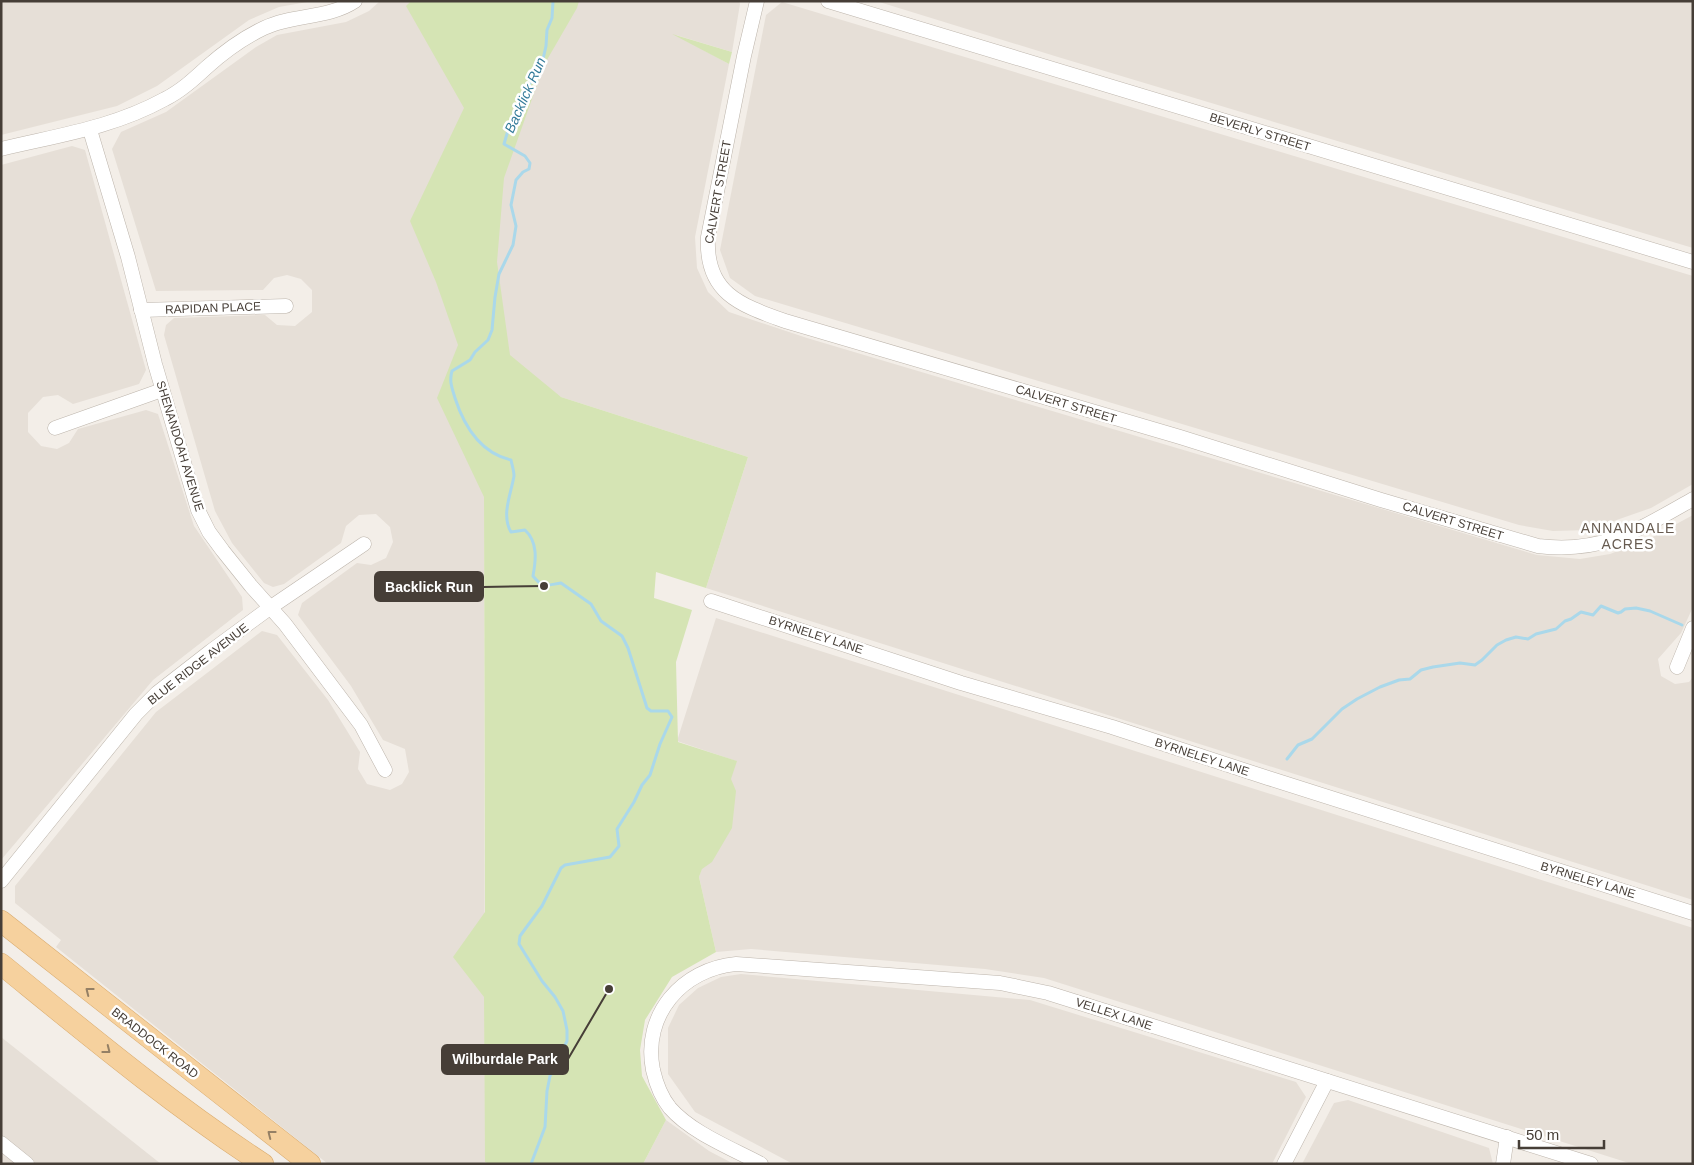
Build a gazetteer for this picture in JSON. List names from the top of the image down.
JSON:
{
  "streets": {
    "main road": ["BRADDOCK ROAD"],
    "street": [
      "BEVERLY STREET",
      "CALVERT STREET",
      "RAPIDAN PLACE",
      "SHENANDOAH AVENUE",
      "BYRNELEY LANE",
      "BLUE RIDGE AVENUE",
      "VELLEX LANE"
    ]
  },
  "crossings": [
    ["RAPIDAN PLACE", "SHENANDOAH AVENUE"],
    ["SHENANDOAH AVENUE", "BLUE RIDGE AVENUE"]
  ],
  "districts": ["ANNANDALE ACRES"],
  "water": ["Backlick Run"],
  "places": ["Backlick Run", "Wilburdale Park"],
  "scale_bar": "50 m"
}
